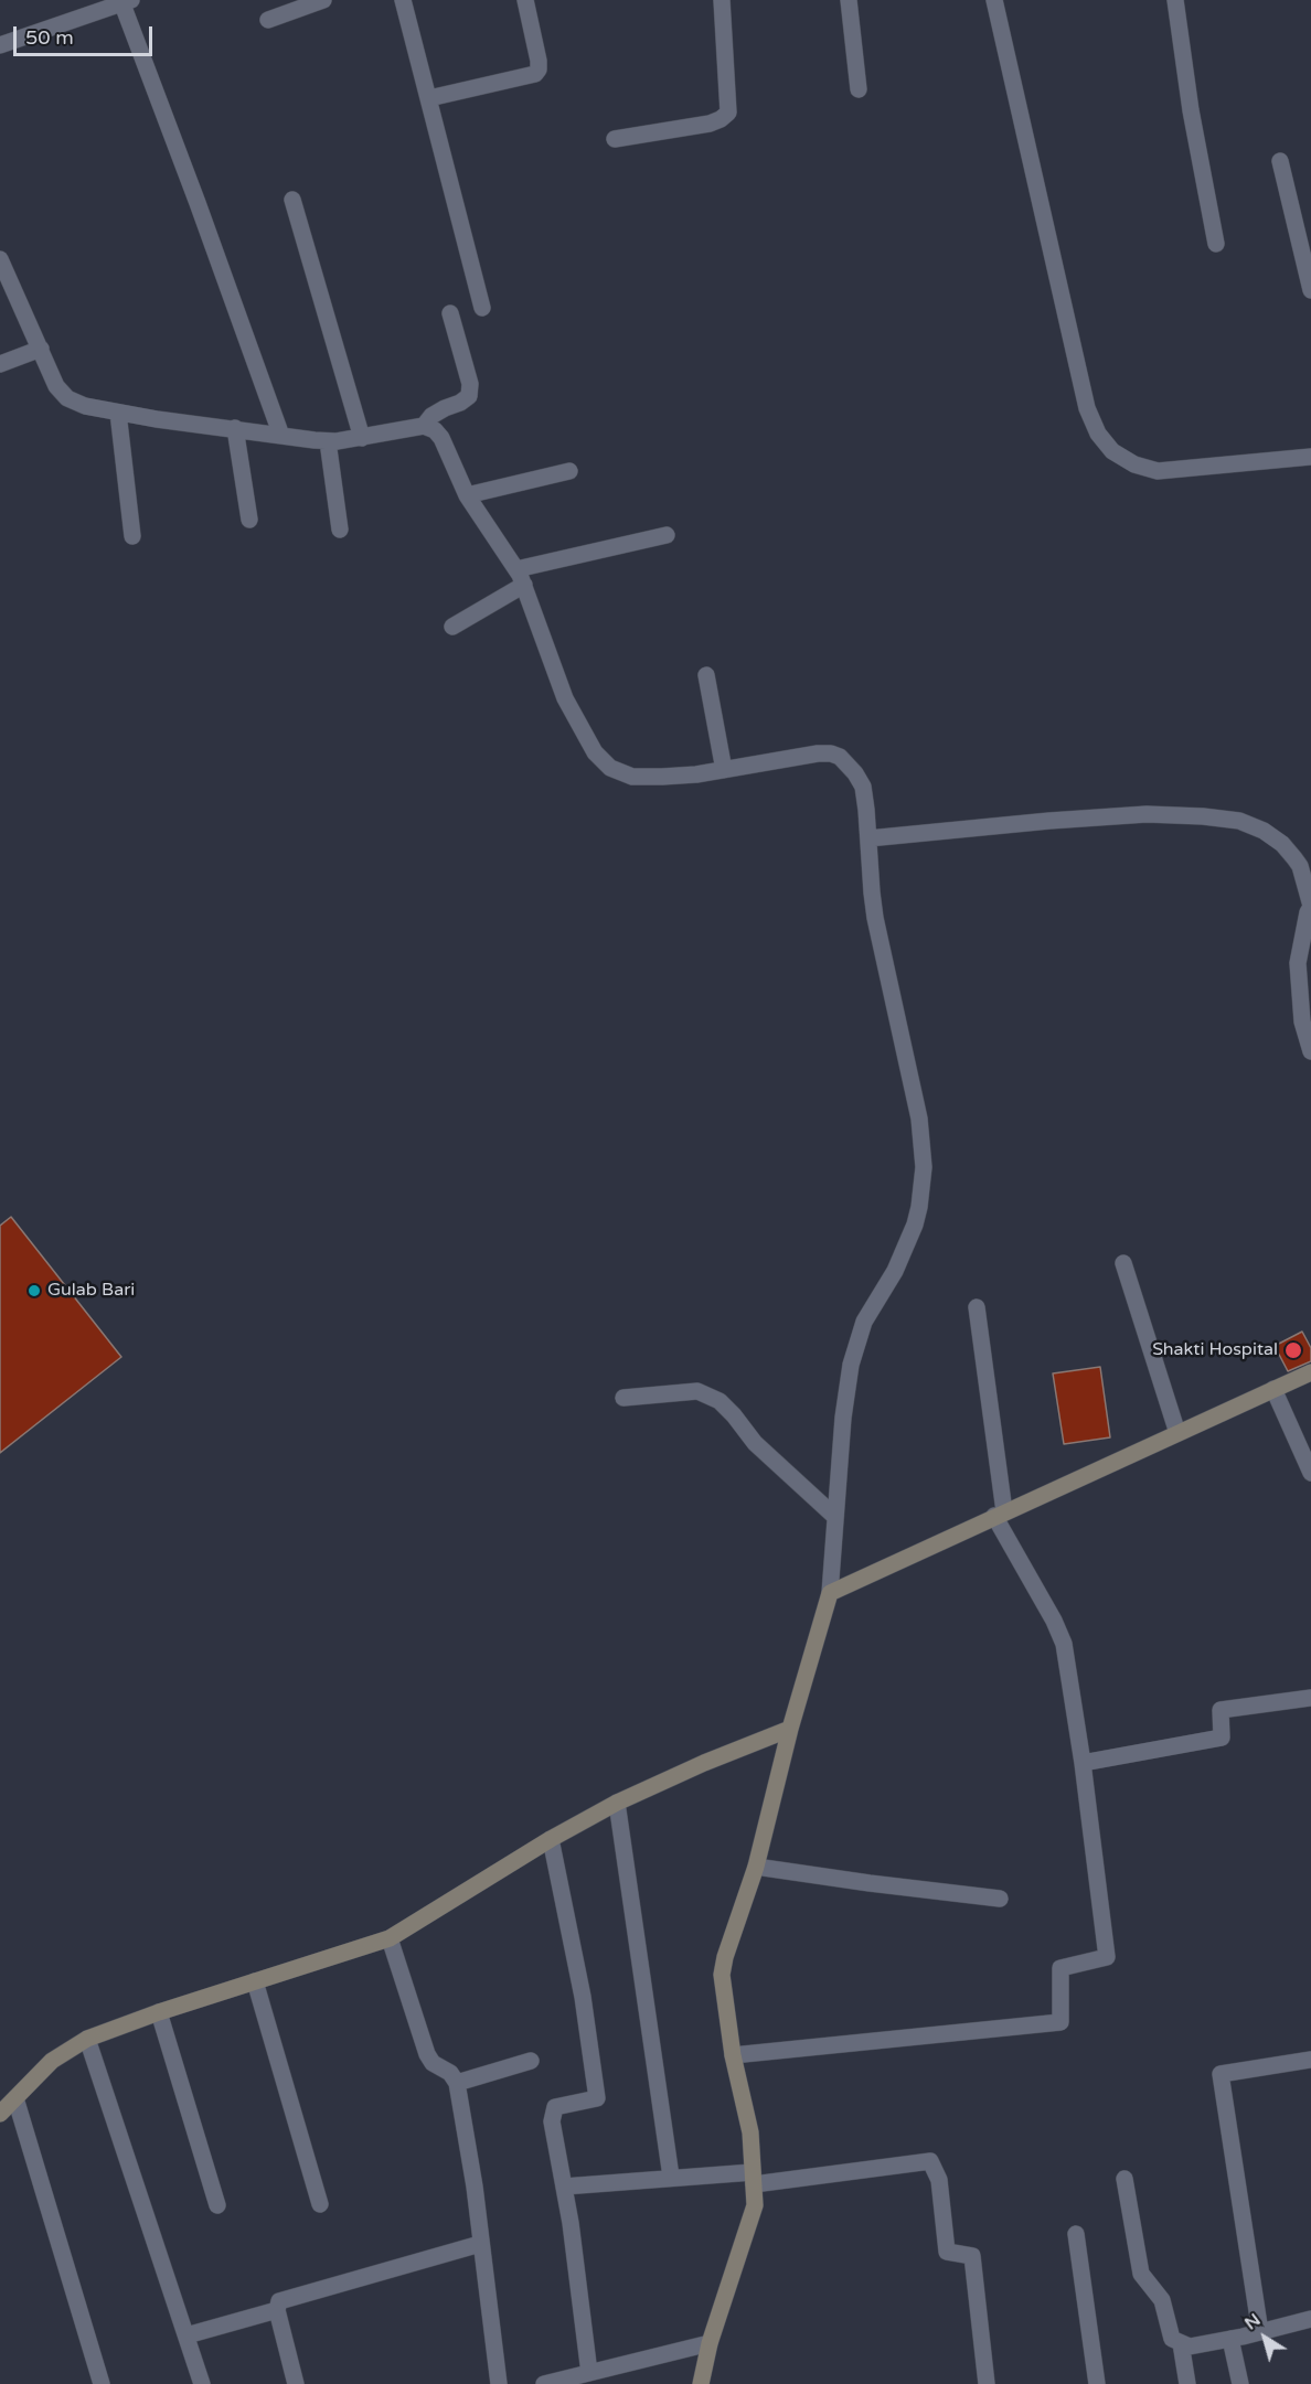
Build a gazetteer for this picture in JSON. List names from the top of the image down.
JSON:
{
  "places": ["Gulab Bari", "Shakti Hospital"],
  "scale_bar": "50 m",
  "north": "top left"
}
